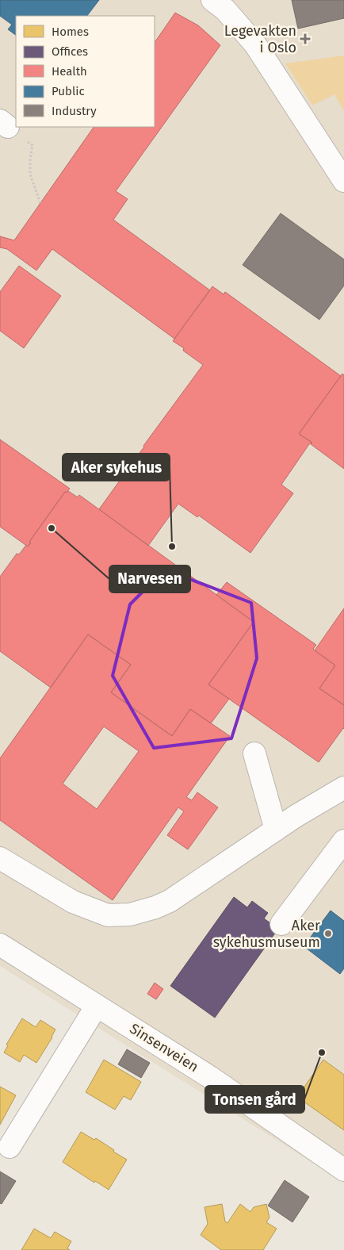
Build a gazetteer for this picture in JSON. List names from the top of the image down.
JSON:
{
  "streets": {
    "street": ["Sinsenveien"]
  },
  "places": {
    "health": ["Legevakten i Oslo"],
    "other": [
      "Narvesen",
      "Aker sykehus",
      "Aker sykehusmuseum",
      "Tonsen gård"
    ]
  },
  "legend": [
    "Homes",
    "Offices",
    "Health",
    "Public",
    "Industry"
  ]
}
